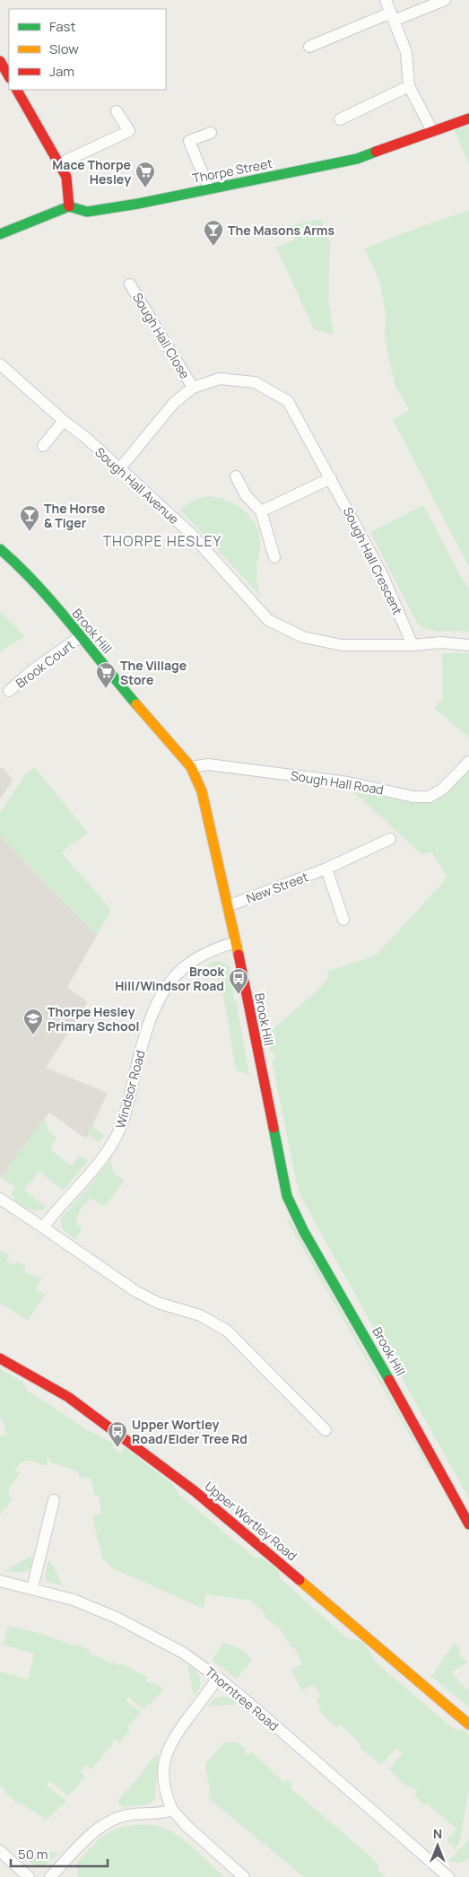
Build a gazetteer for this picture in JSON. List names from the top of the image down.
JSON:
{
  "streets": {
    "main road": ["Thorpe Street", "Brook Hill", "Upper Wortley Road"],
    "street": [
      "Sough Hall Close",
      "Sough Hall Avenue",
      "Sough Hall Crescent",
      "Brook Court",
      "Sough Hall Road",
      "New Street",
      "Windsor Road",
      "Thorntree Road"
    ]
  },
  "crossings": [
    ["Sough Hall Close", "Sough Hall Crescent"],
    ["Sough Hall Avenue", "Sough Hall Crescent"],
    ["Brook Hill", "Brook Court"],
    ["Brook Hill", "Sough Hall Road"],
    ["Brook Hill", "New Street"],
    ["Brook Hill", "Windsor Road"]
  ],
  "districts": ["THORPE HESLEY"],
  "places": {
    "supermarket": ["Mace Thorpe Hesley", "The Village Store"],
    "bar": ["The Masons Arms", "The Horse & Tiger"],
    "bus stop": ["Brook Hill/Windsor Road", "Upper Wortley Road/Elder Tree Rd"],
    "school or university": ["Thorpe Hesley Primary School"]
  },
  "legend": ["Fast", "Slow", "Jam"],
  "scale_bar": "50 m",
  "north": "top"
}
